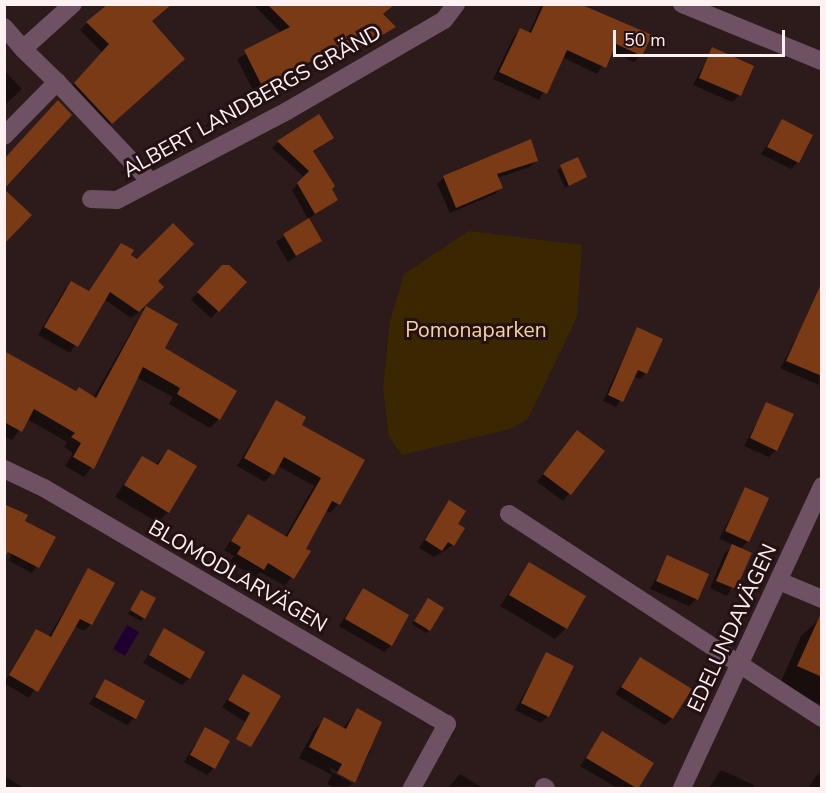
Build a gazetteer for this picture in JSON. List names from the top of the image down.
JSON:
{
  "streets": {
    "street": ["ALBERT LANDBERGS GRÄND", "BLOMODLARVÄGEN", "EDELUNDAVÄGEN"]
  },
  "parks": ["Pomonaparken"],
  "scale_bar": "50 m"
}
